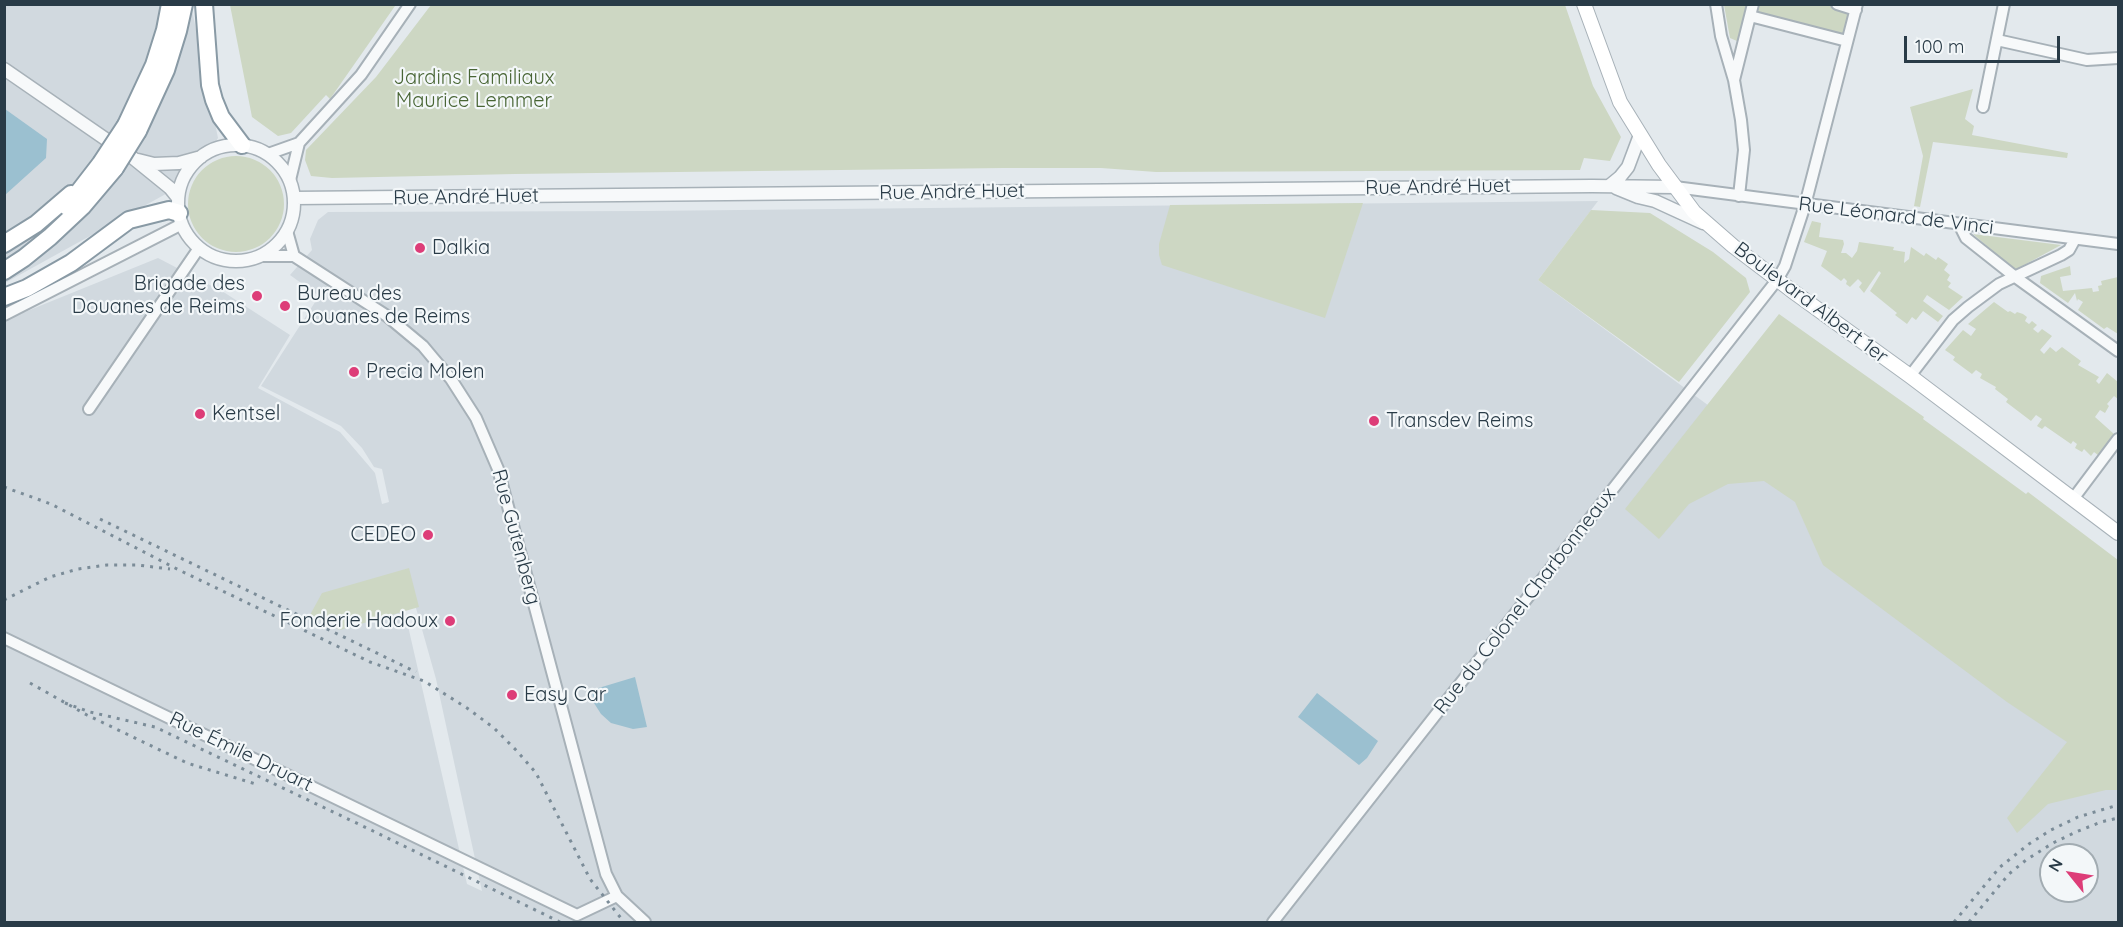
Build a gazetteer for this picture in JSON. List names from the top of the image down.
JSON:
{
  "streets": {
    "main road": ["Boulevard Albert 1er"],
    "street": [
      "Rue André Huet",
      "Rue Léonard de Vinci",
      "Rue Gutenberg",
      "Rue du Colonel Charbonneaux",
      "Rue Émile Druart"
    ]
  },
  "crossings": [
    ["Rue André Huet", "Rue Léonard de Vinci"],
    ["Rue André Huet", "Boulevard Albert 1er"],
    ["Rue Léonard de Vinci", "Boulevard Albert 1er"],
    ["Rue Léonard de Vinci", "Rue du Colonel Charbonneaux"],
    ["Boulevard Albert 1er", "Rue du Colonel Charbonneaux"],
    ["Rue Gutenberg", "Rue Émile Druart"]
  ],
  "parks": ["Jardins Familiaux Maurice Lemmer"],
  "places": [
    "Dalkia",
    "Brigade des Douanes de Reims",
    "Bureau des Douanes de Reims",
    "Precia Molen",
    "Kentsel",
    "Transdev Reims",
    "CEDEO",
    "Fonderie Hadoux",
    "Easy Car"
  ],
  "scale_bar": "100 m",
  "north": "top left"
}
